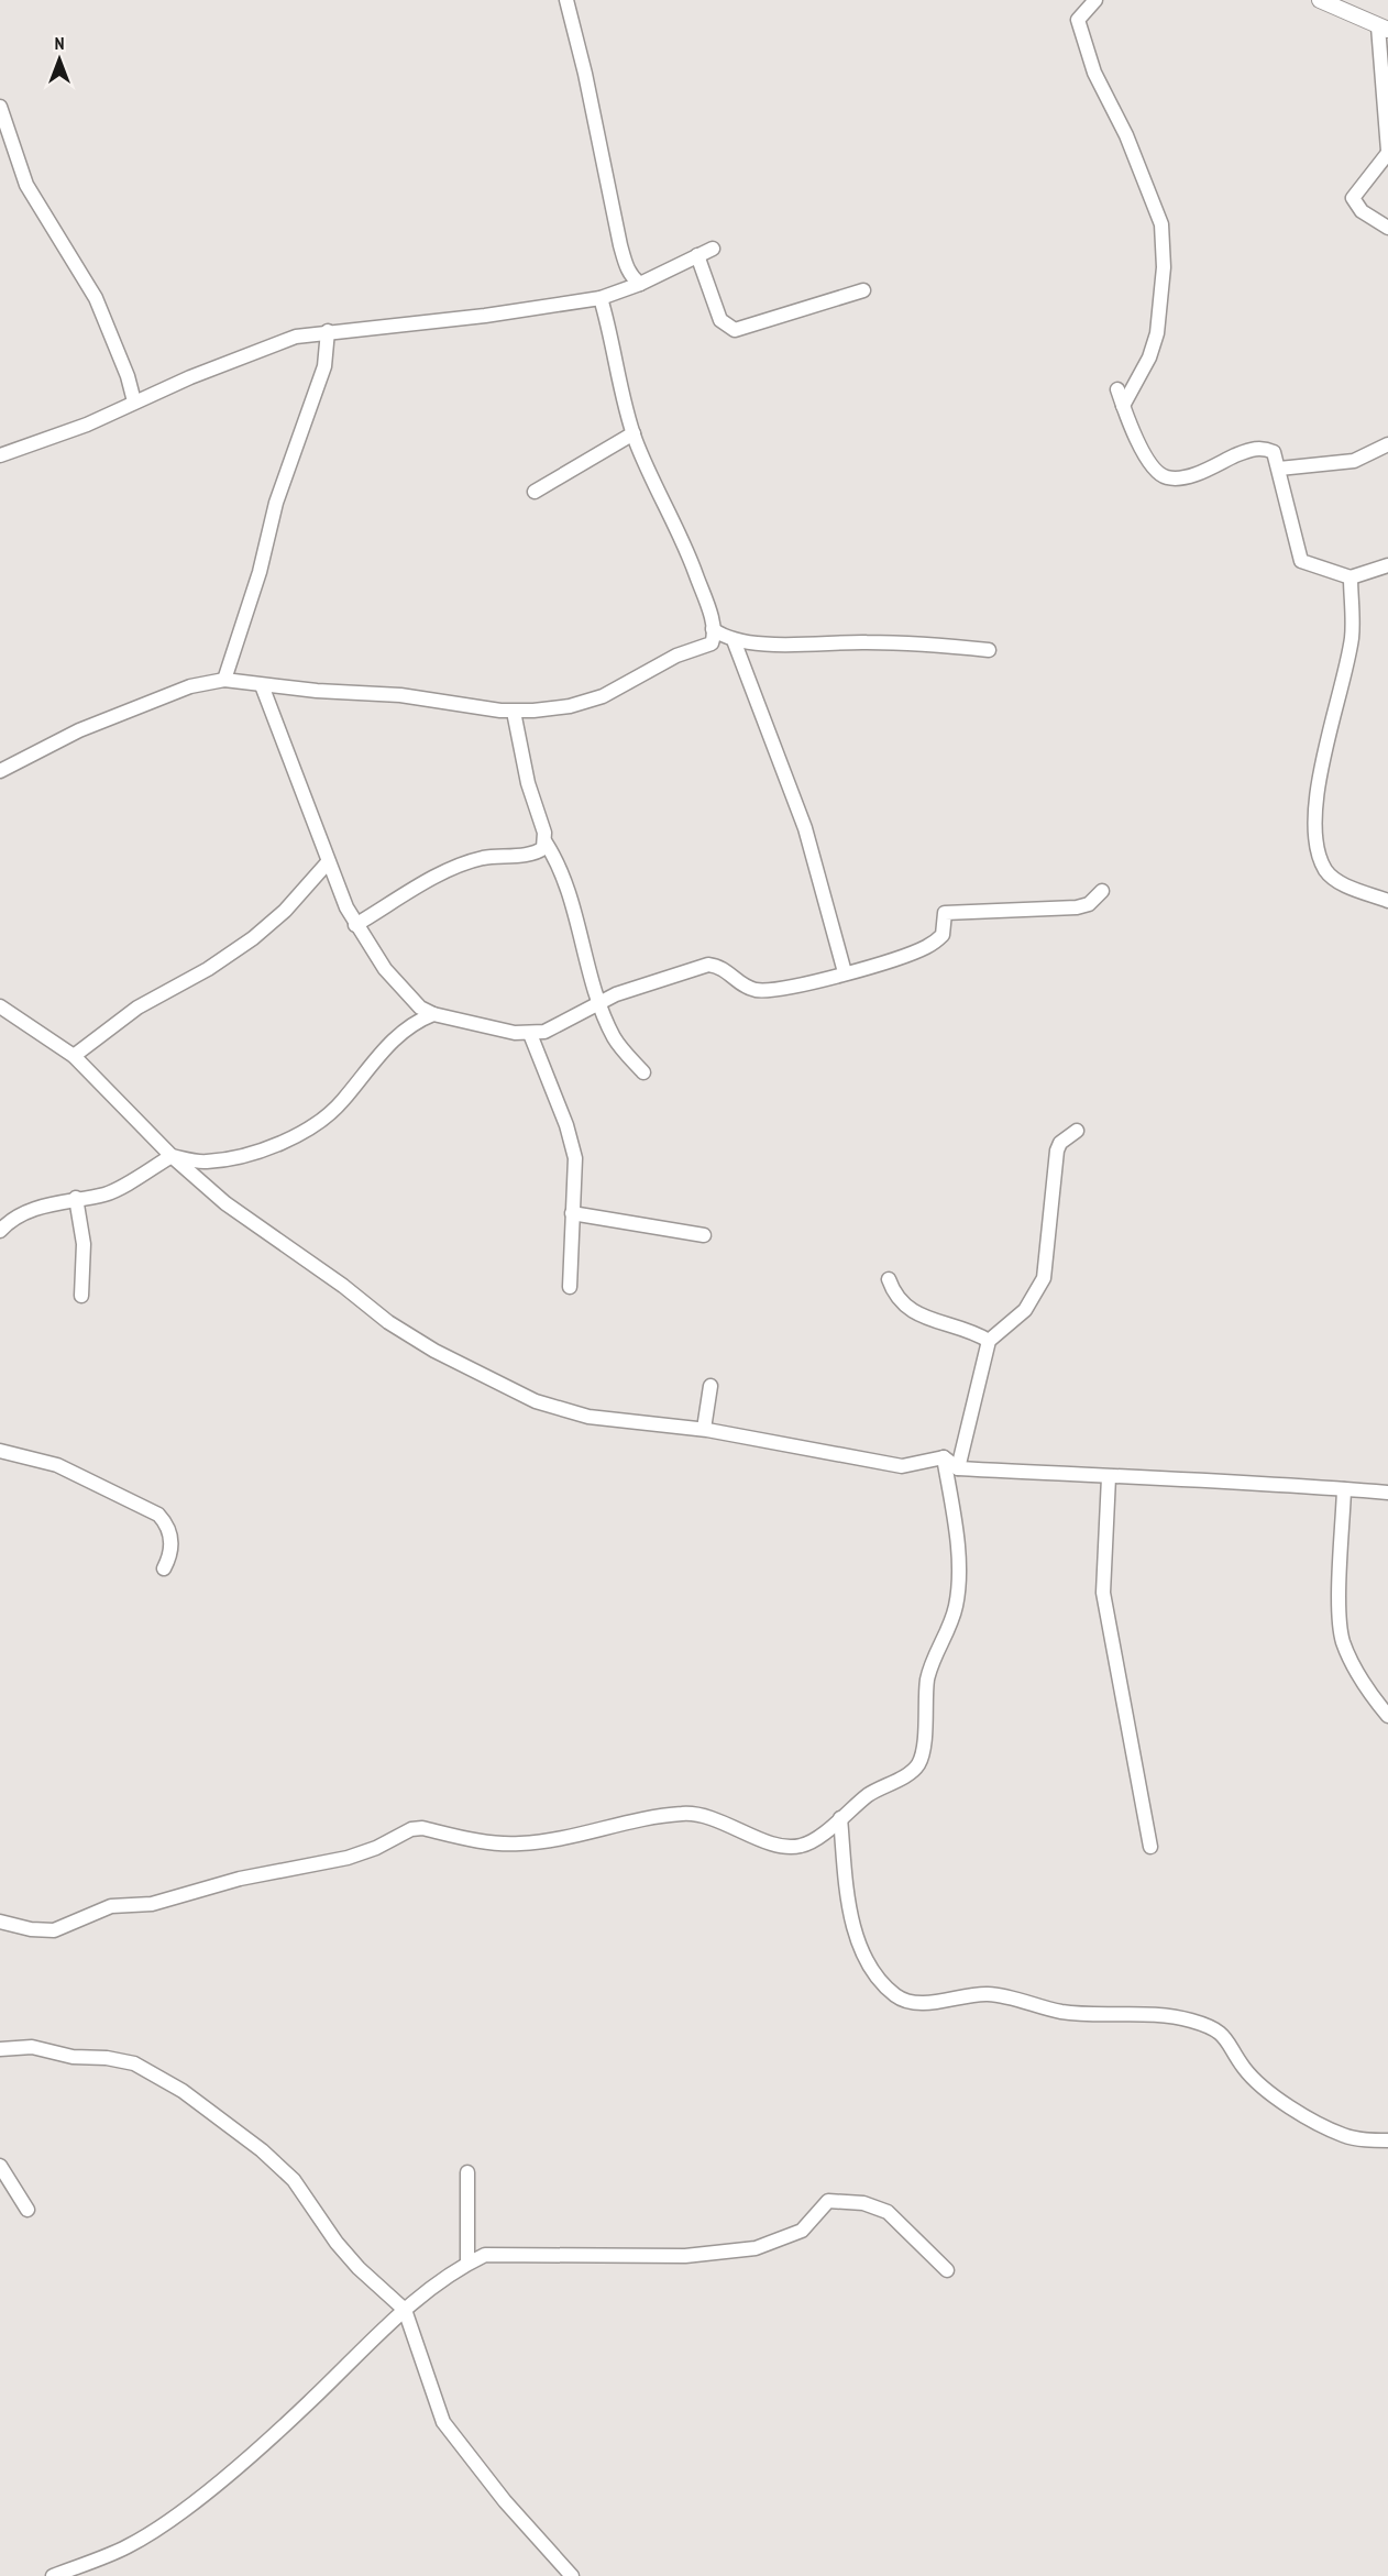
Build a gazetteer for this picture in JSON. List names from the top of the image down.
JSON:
{
  "north": "top"
}
